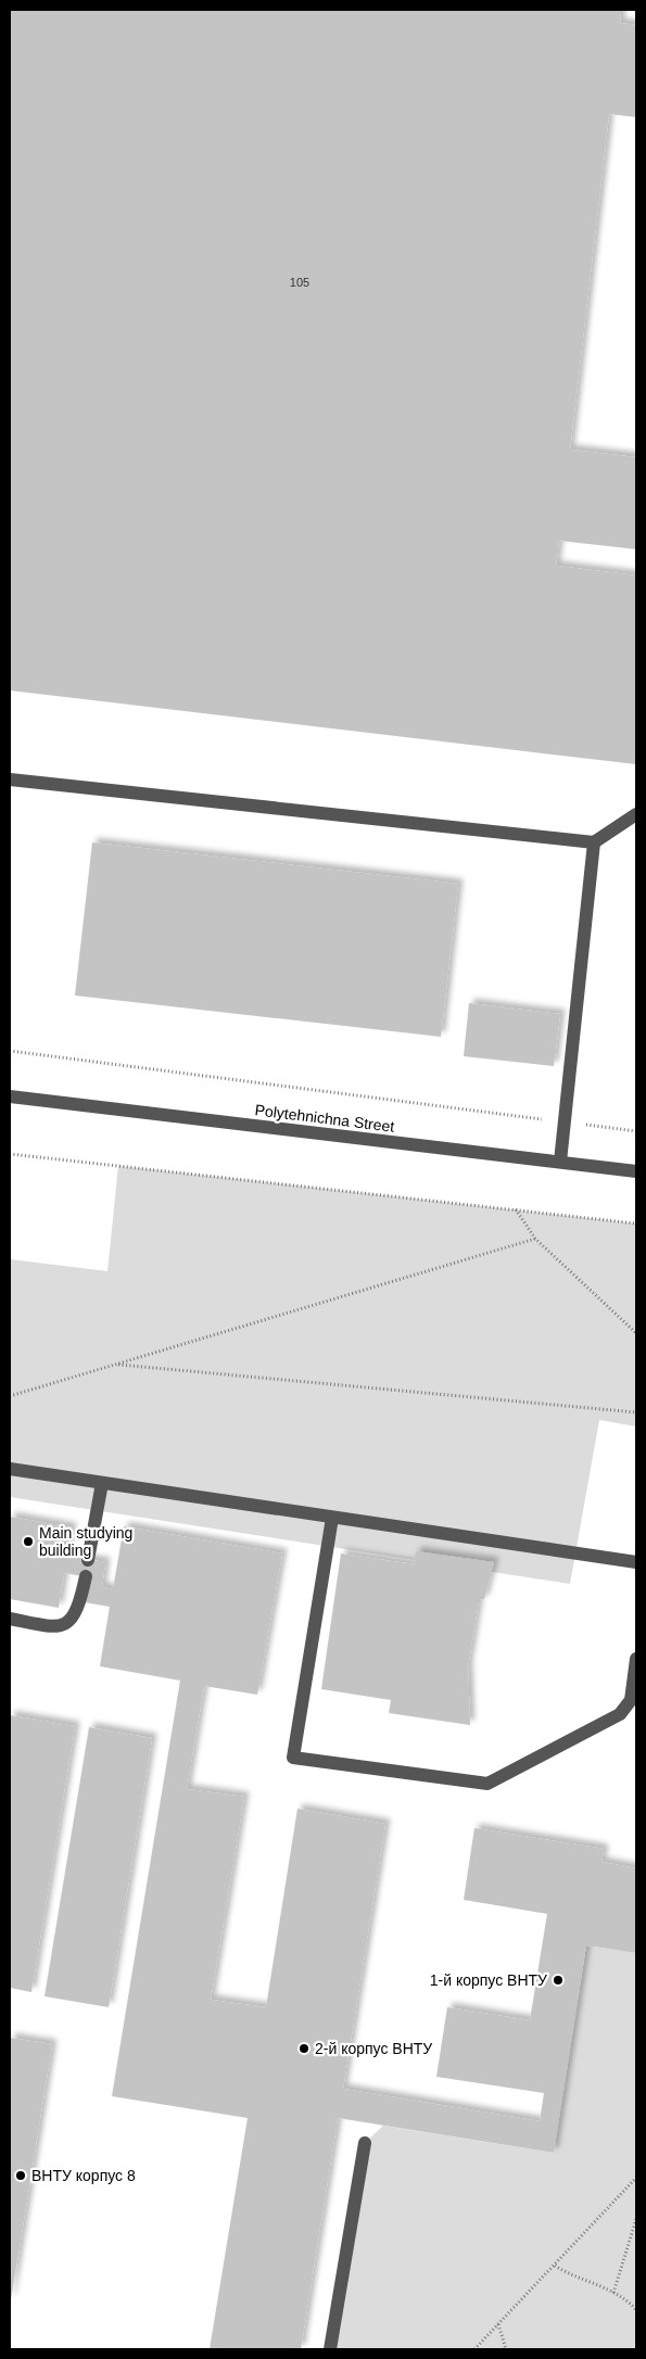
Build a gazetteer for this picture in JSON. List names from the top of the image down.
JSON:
{
  "streets": {
    "street": ["Polytehnichna Street"]
  },
  "places": [
    "Main studying building",
    "1-й корпус ВНТУ",
    "2-й корпус ВНТУ",
    "ВНТУ корпус 8"
  ],
  "house_numbers": ["105"]
}
